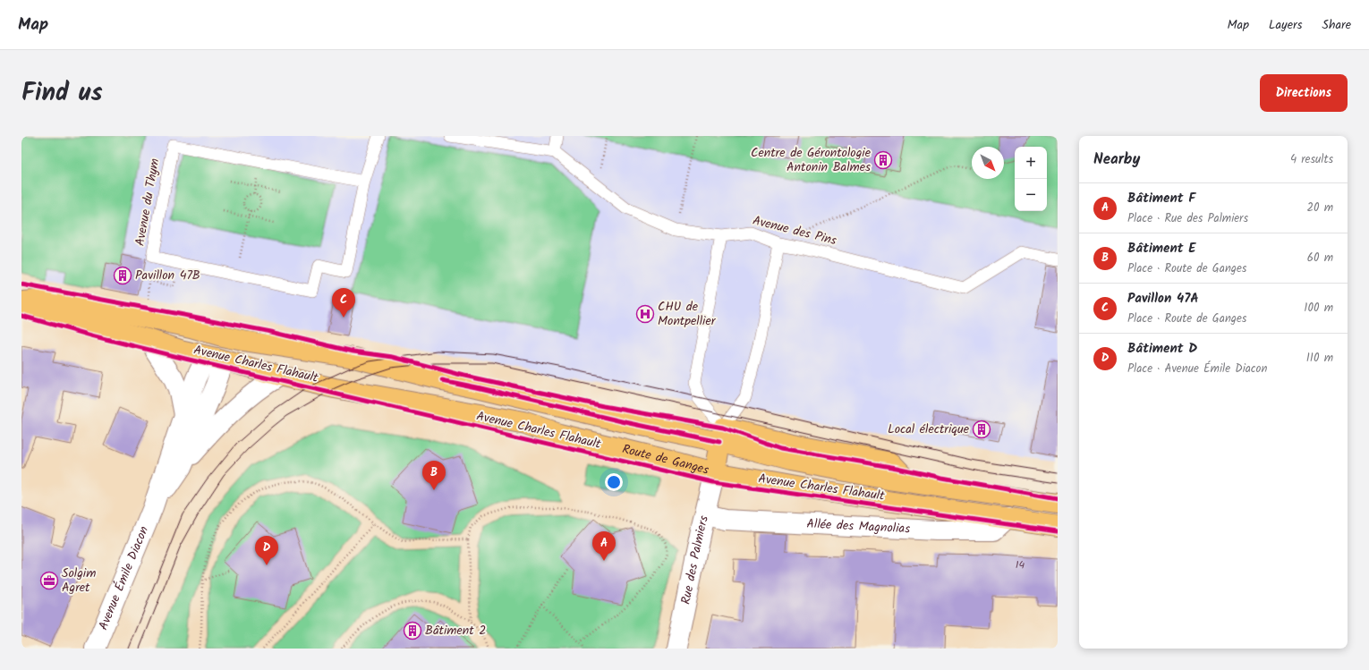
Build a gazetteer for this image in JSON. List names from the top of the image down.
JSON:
{
  "streets": {
    "main road": ["Avenue Charles Flahault", "Route de Ganges"],
    "street": ["Allée des Magnolias", "Rue des Palmiers", "Avenue Émile Diacon"],
    "lane": ["Avenue du Thym", "Avenue des Pins"]
  },
  "crossings": [
    ["Avenue Charles Flahault", "Route de Ganges"],
    ["Avenue Charles Flahault", "Avenue Émile Diacon"],
    ["Route de Ganges", "Allée des Magnolias"],
    ["Route de Ganges", "Rue des Palmiers"],
    ["Allée des Magnolias", "Rue des Palmiers"]
  ],
  "places": {
    "building": [
      "Centre de Gérontologie Antonin Balmes",
      "Pavillon 47B",
      "Local électrique",
      "Bâtiment 2"
    ],
    "hospital": ["CHU de Montpellier"],
    "office": ["Solgim Agret"]
  },
  "house_numbers": ["14"],
  "north": "bottom right",
  "page": {
    "header": "Map",
    "nav": ["Map", "Layers", "Share"],
    "title": "Find us",
    "buttons": "Directions",
    "heading": ["Nearby", "4 results"],
    "map_buttons": ["+", "−"],
    "list": [
      {
        "mark": "A",
        "name": "Bâtiment F",
        "note": "Place · Rue des Palmiers",
        "value": "20 m"
      },
      {
        "mark": "B",
        "name": "Bâtiment E",
        "note": "Place · Route de Ganges",
        "value": "60 m"
      },
      {
        "mark": "C",
        "name": "Pavillon 47A",
        "note": "Place · Route de Ganges",
        "value": "100 m"
      },
      {
        "mark": "D",
        "name": "Bâtiment D",
        "note": "Place · Avenue Émile Diacon",
        "value": "110 m"
      }
    ],
    "pins": [
      "C",
      "B",
      "A",
      "D"
    ]
  }
}
